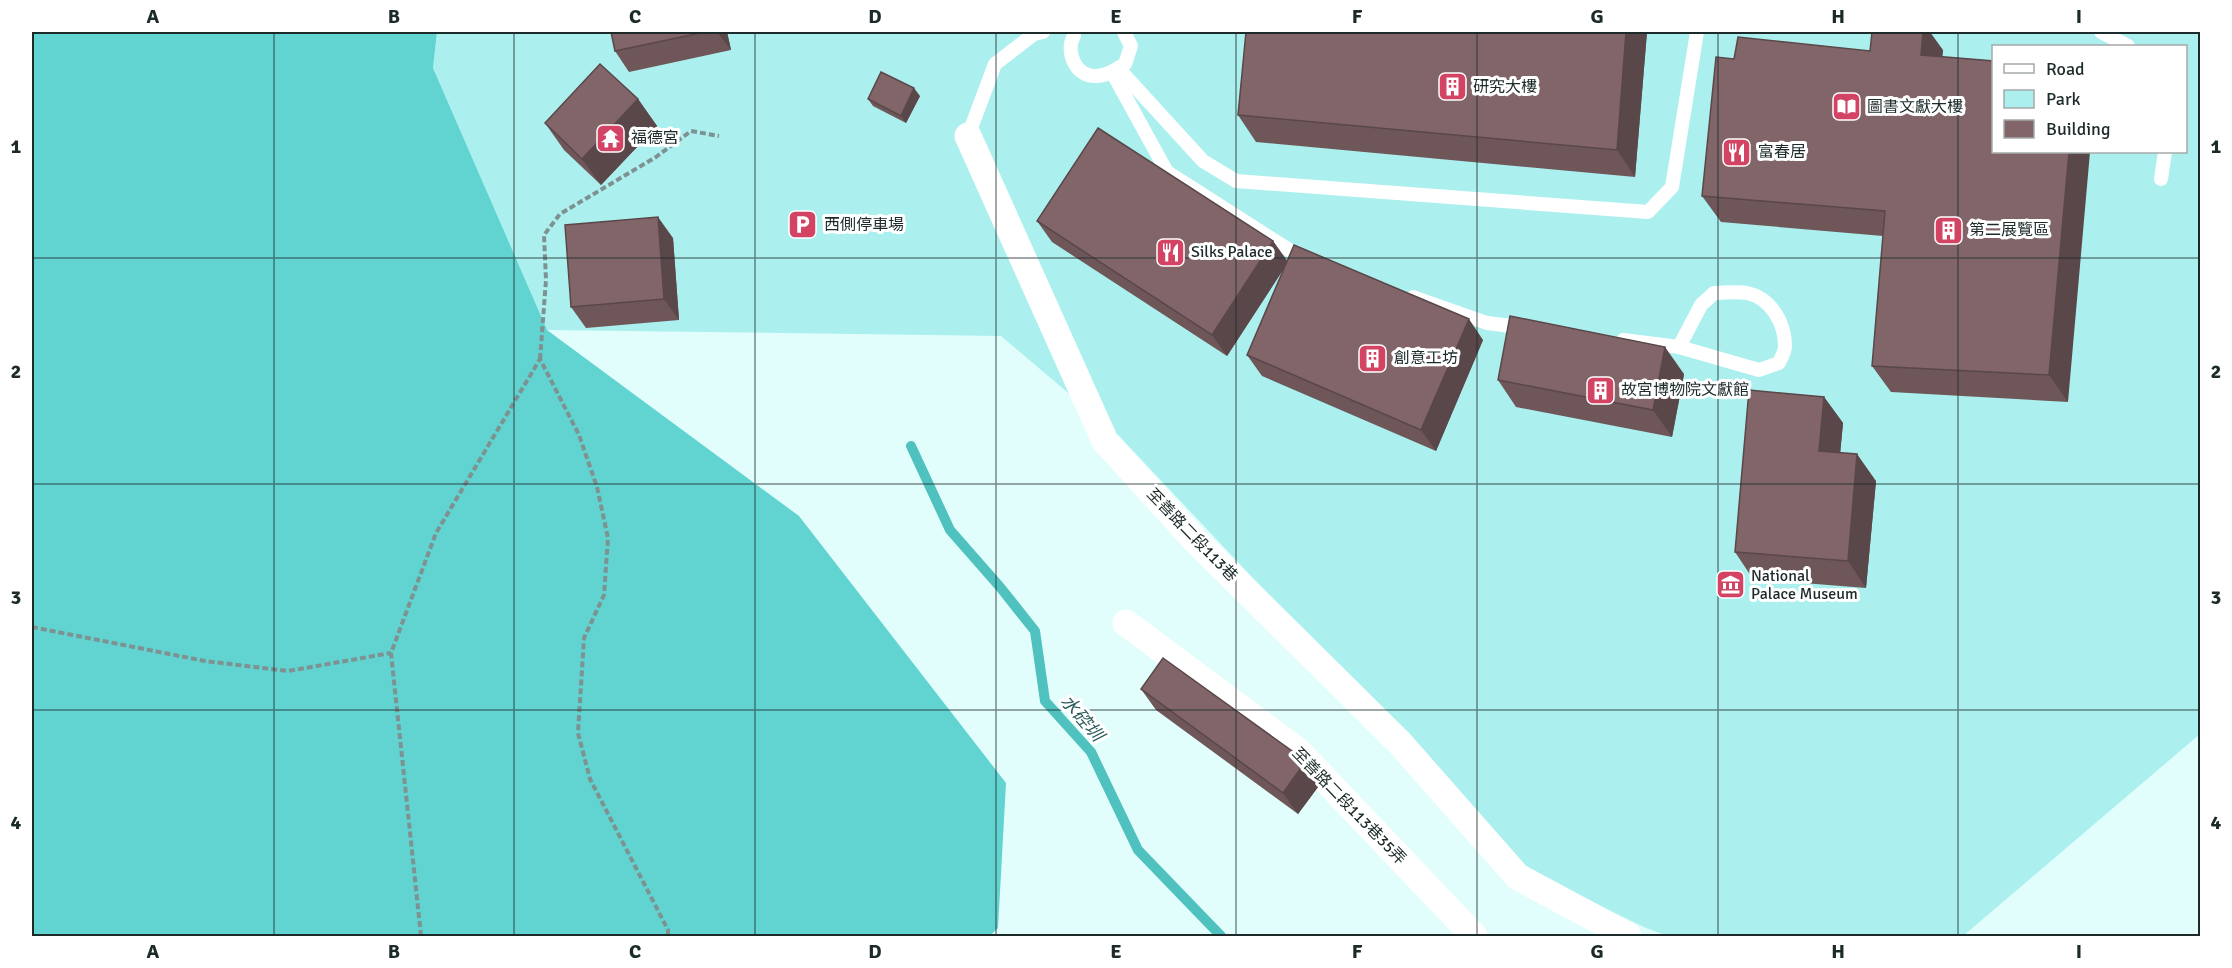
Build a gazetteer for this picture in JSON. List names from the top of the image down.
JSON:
{
  "streets": {
    "street": ["至善路二段113巷", "至善路二段113巷35弄"]
  },
  "water": ["水硿圳"],
  "places": {
    "building": [
      "研究大樓",
      "第二展覽區",
      "創意工坊",
      "故宮博物院文獻館"
    ],
    "library": ["圖書文獻大樓"],
    "temple": ["福德宮"],
    "restaurant": ["富春居", "Silks Palace"],
    "parking": ["西側停車場"],
    "museum": ["National Palace Museum"]
  },
  "legend": ["Road", "Park", "Building"],
  "grid": {
    "columns": [
      "A",
      "B",
      "C",
      "D",
      "E",
      "F",
      "G",
      "H",
      "I"
    ],
    "rows": [
      "1",
      "2",
      "3",
      "4"
    ]
  }
}
